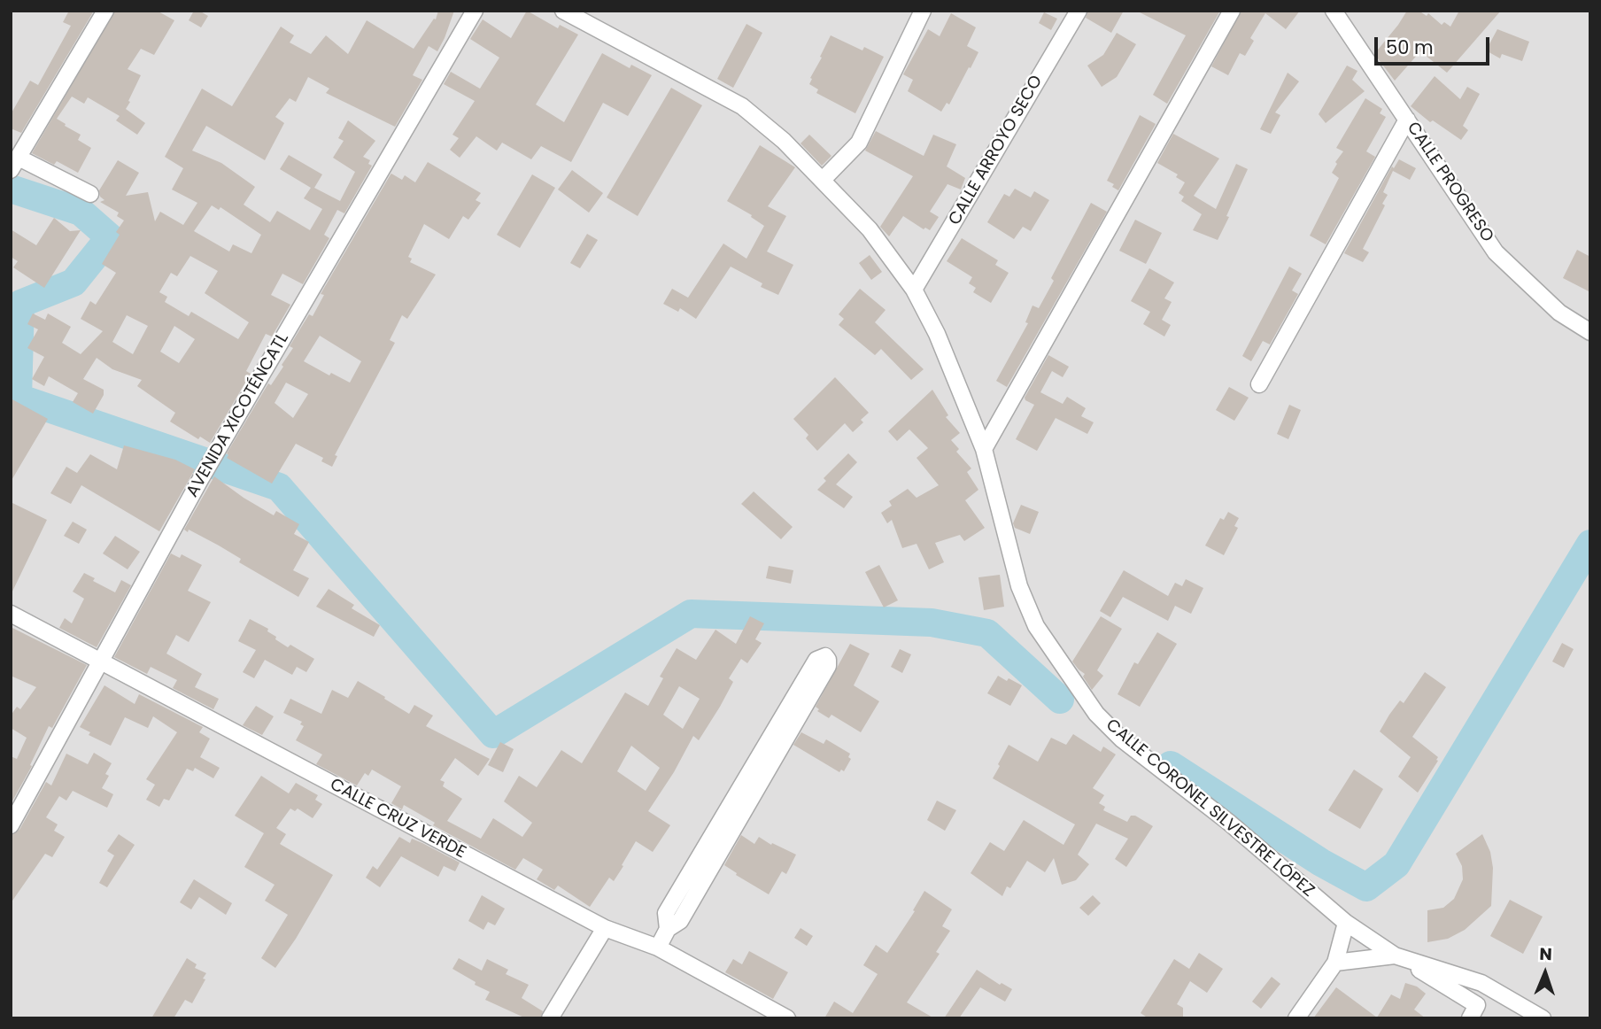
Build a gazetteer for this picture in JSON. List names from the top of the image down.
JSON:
{
  "streets": {
    "street": [
      "CALLE ARROYO SECO",
      "CALLE PROGRESO",
      "AVENIDA XICOTÉNCATL",
      "CALLE CORONEL SILVESTRE LÓPEZ",
      "CALLE CRUZ VERDE"
    ]
  },
  "crossings": [
    ["CALLE ARROYO SECO", "CALLE CORONEL SILVESTRE LÓPEZ"],
    ["AVENIDA XICOTÉNCATL", "CALLE CRUZ VERDE"]
  ],
  "scale_bar": "50 m",
  "north": "top"
}
